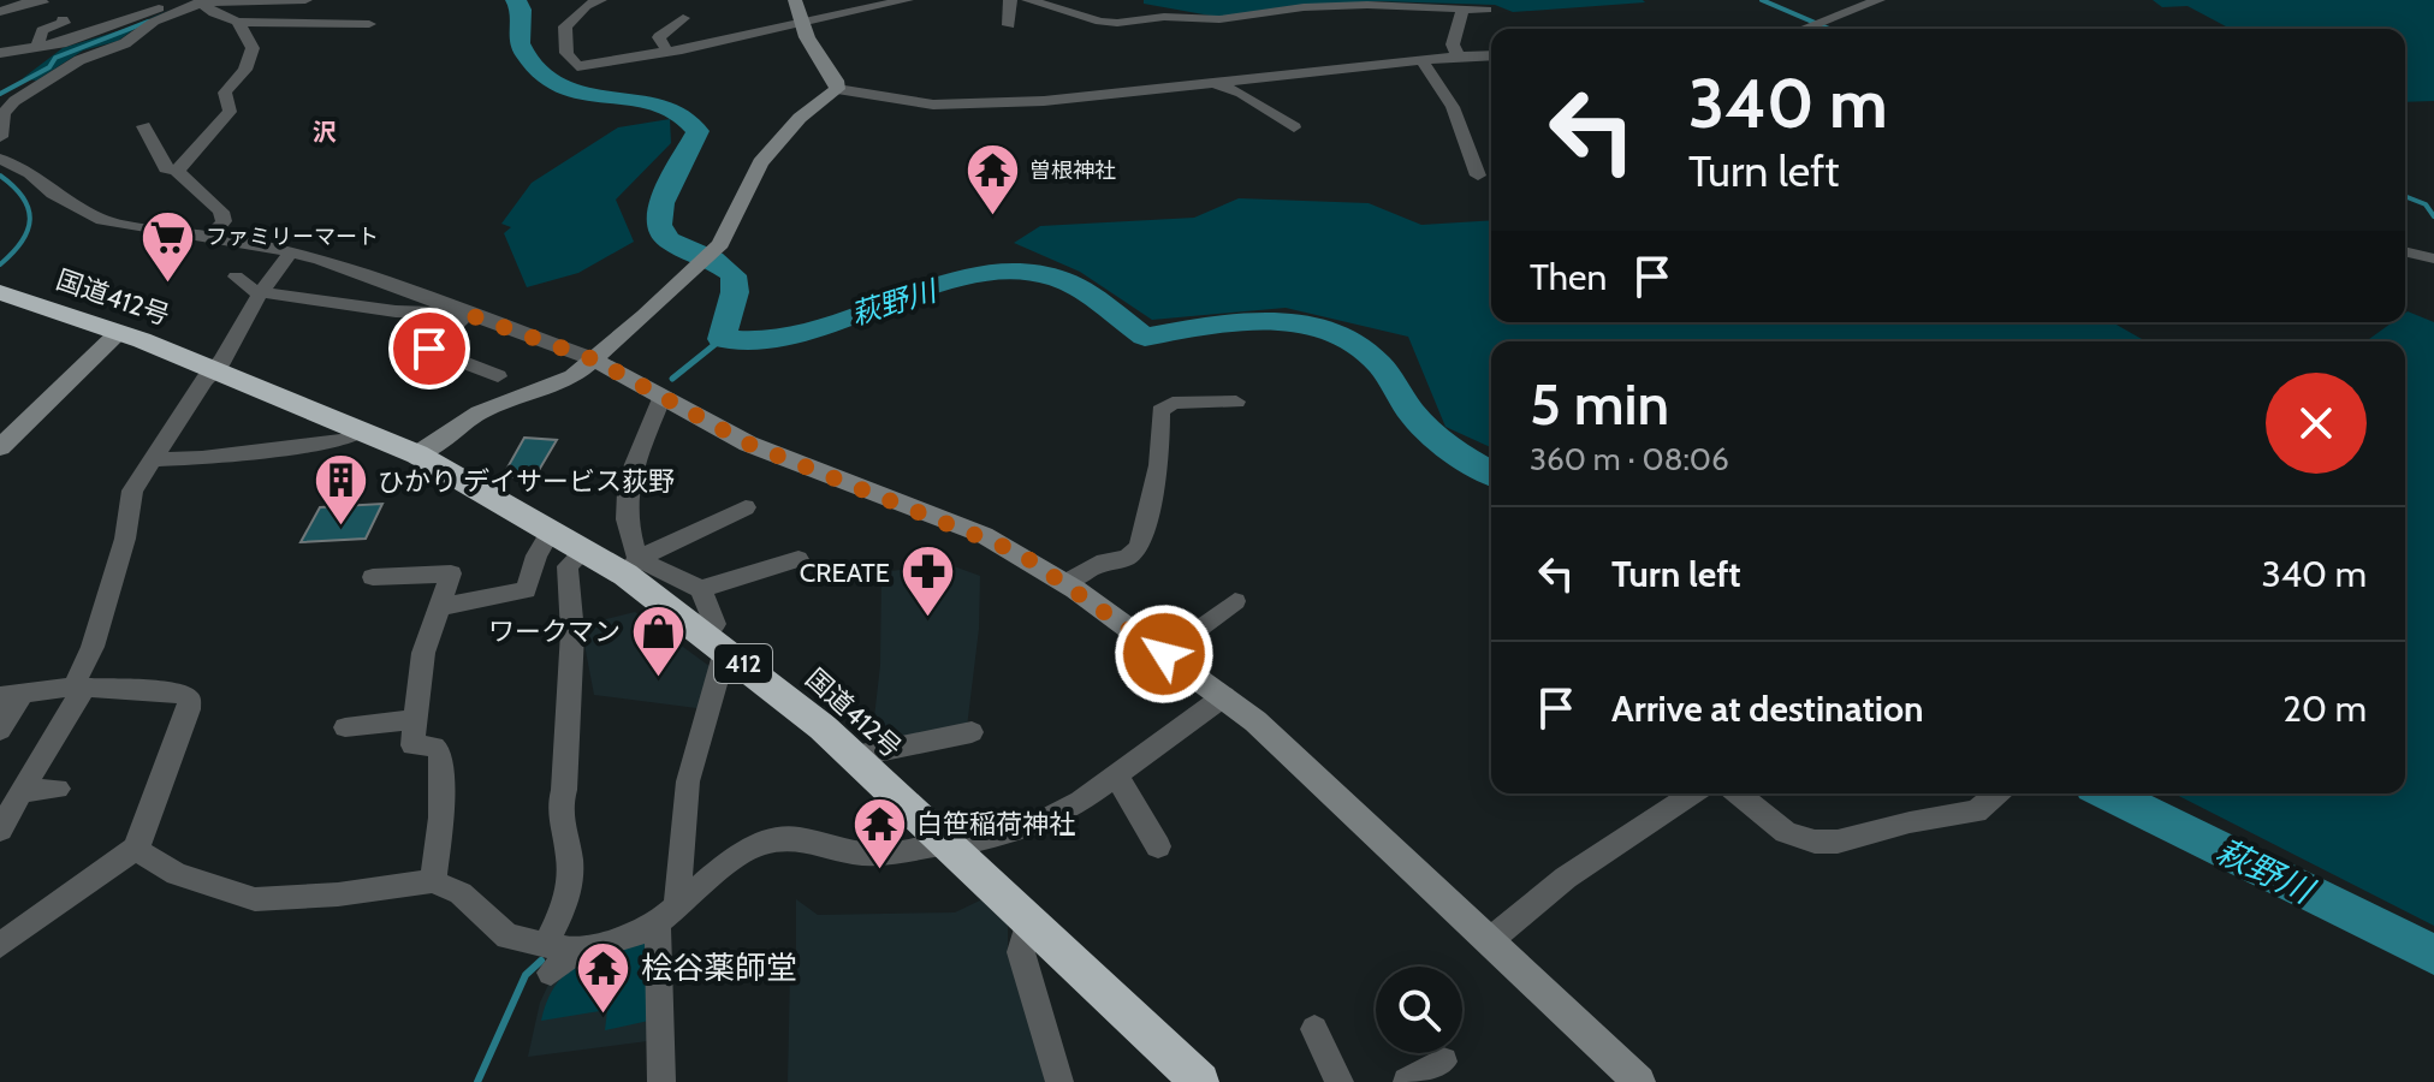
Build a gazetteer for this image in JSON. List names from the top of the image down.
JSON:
{
  "streets": {
    "highway": ["国道412号", "412"]
  },
  "districts": ["沢"],
  "water": ["萩野川"],
  "places": {
    "temple": ["曽根神社", "白笹稲荷神社", "桧谷薬師堂"],
    "supermarket": ["ファミリーマート"],
    "building": ["ひかり デイサービス荻野"],
    "pharmacy": ["CREATE"],
    "shop": ["ワークマン"]
  },
  "page": {
    "turn": ["340 m", "Turn left"],
    "then": "Then",
    "heading": ["5 min", "360 m · 08:06"],
    "list": [
      {
        "name": "Turn left",
        "value": "340 m"
      },
      {
        "name": "Arrive at destination",
        "value": "20 m"
      }
    ]
  }
}
